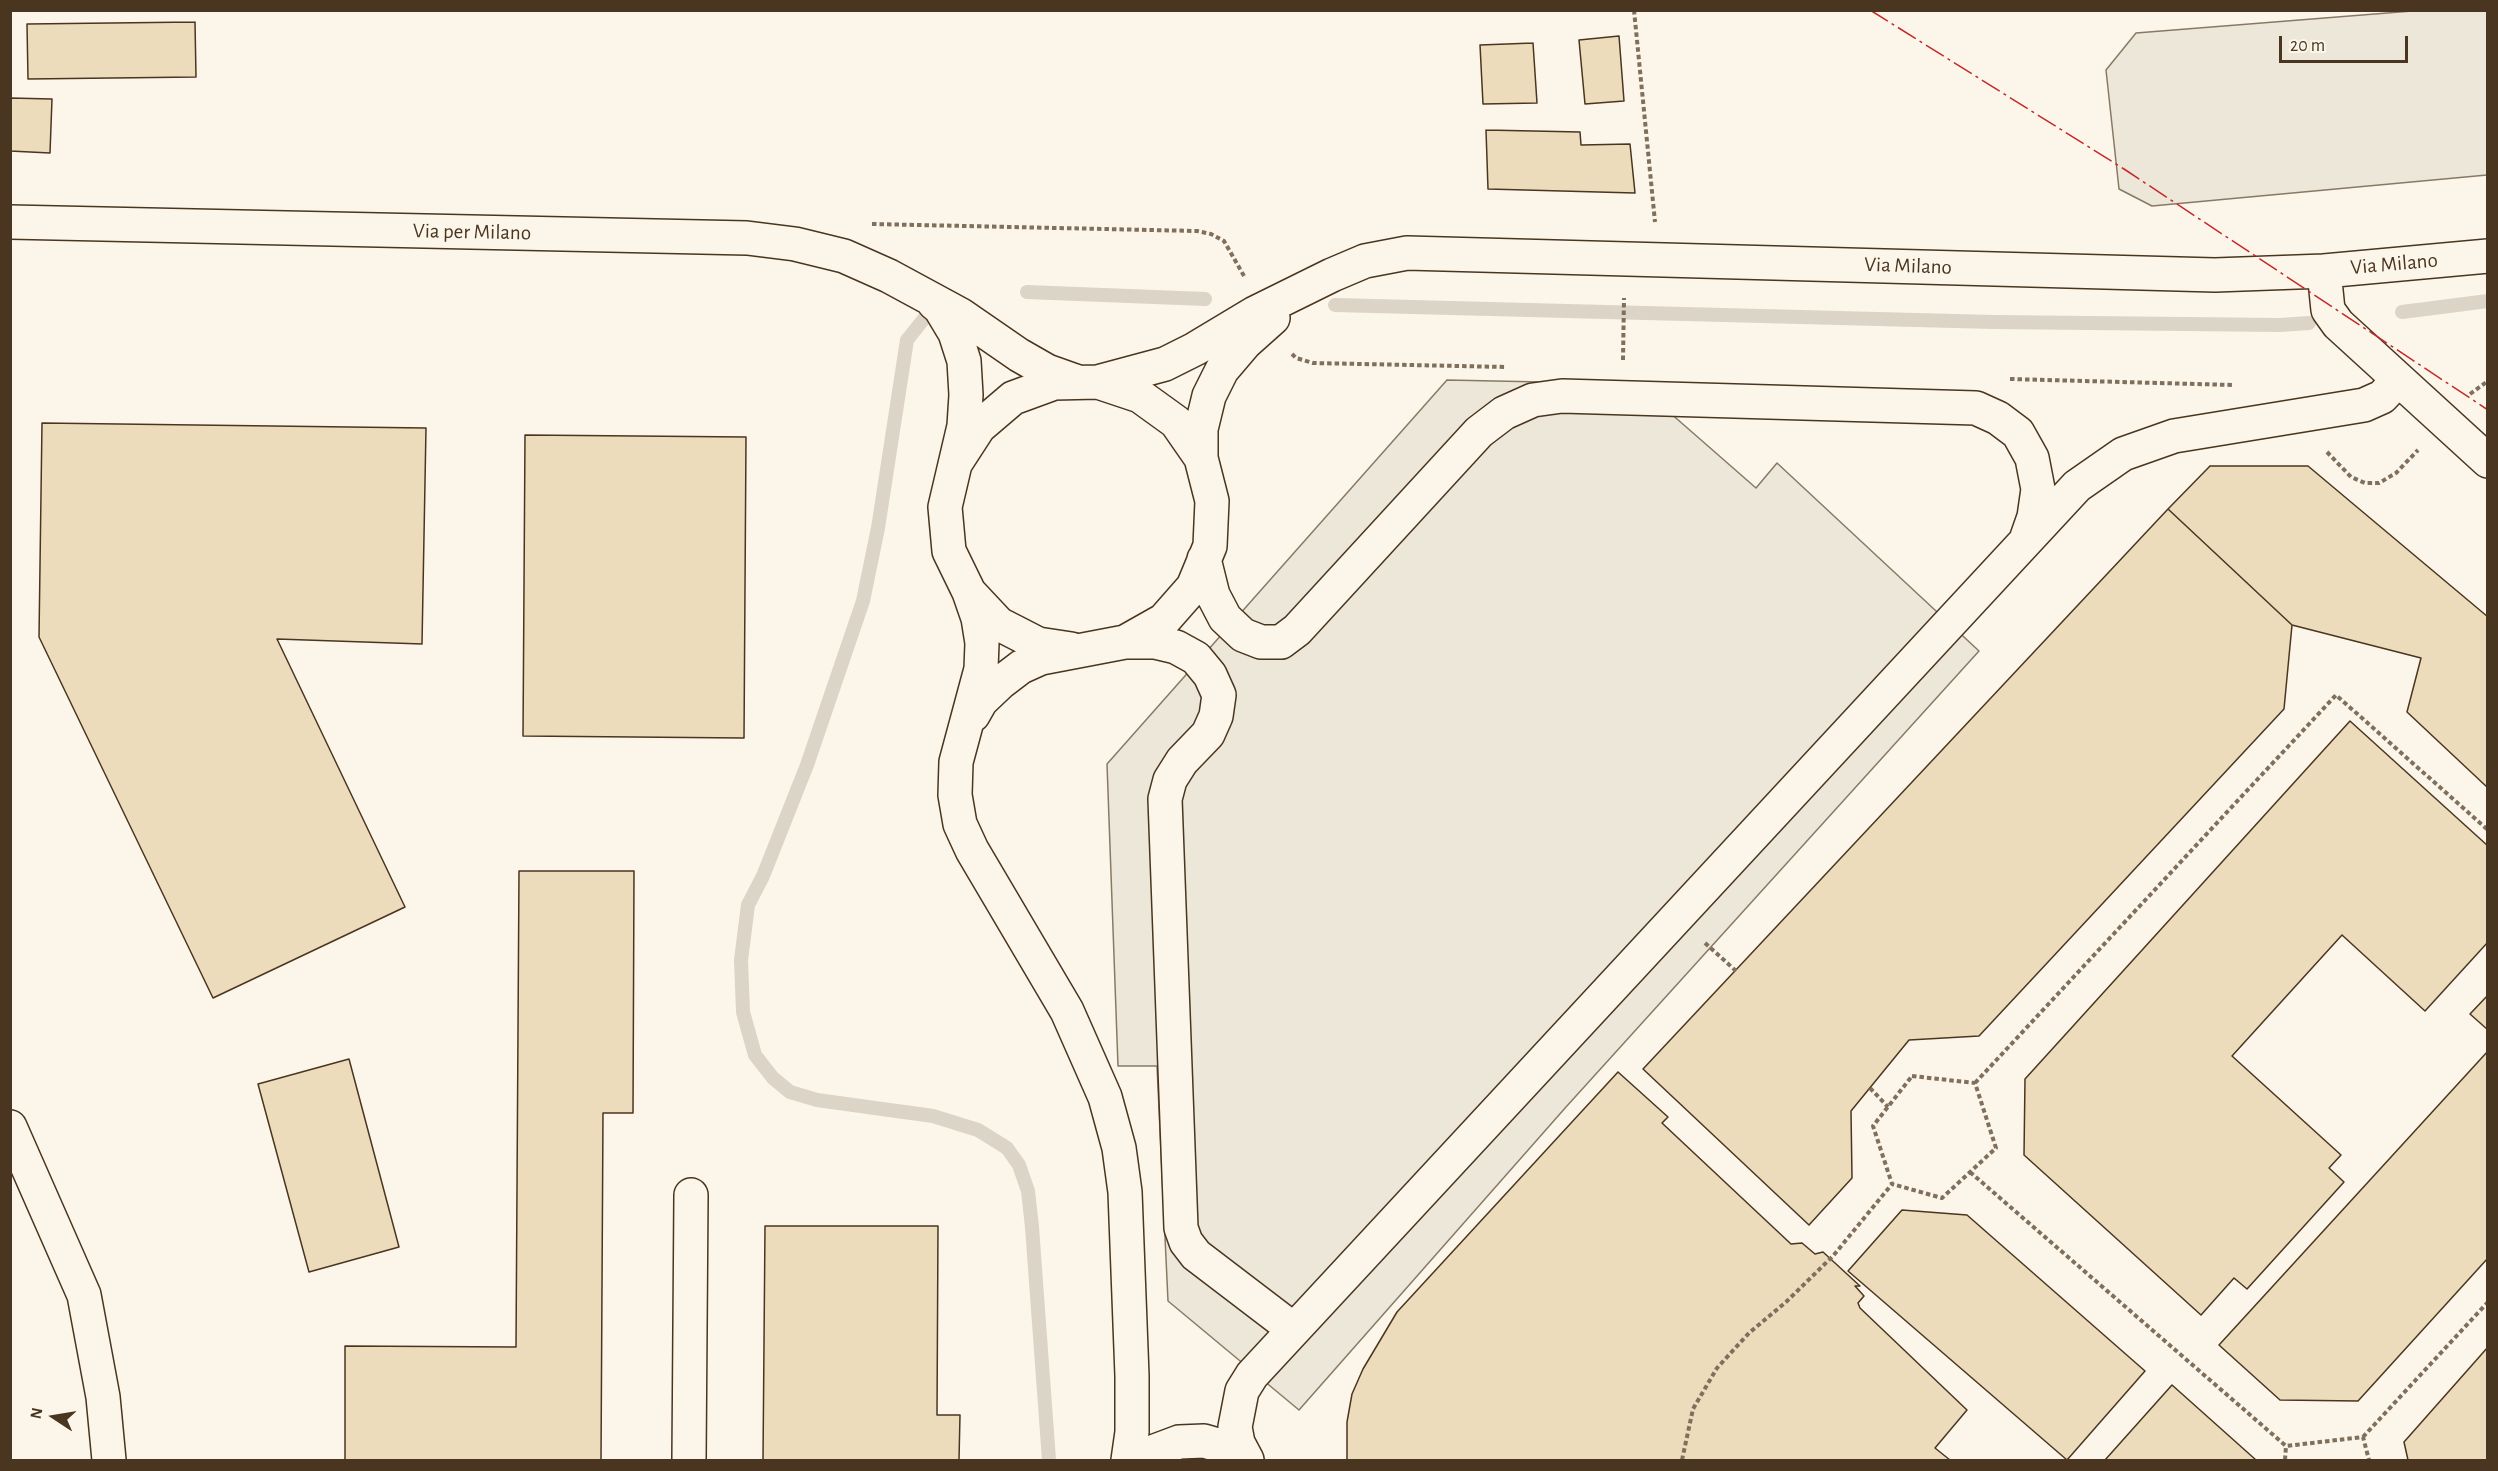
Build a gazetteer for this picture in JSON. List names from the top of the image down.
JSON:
{
  "streets": {
    "street": ["Via per Milano", "Via Milano"]
  },
  "scale_bar": "20 m",
  "north": "left"
}
